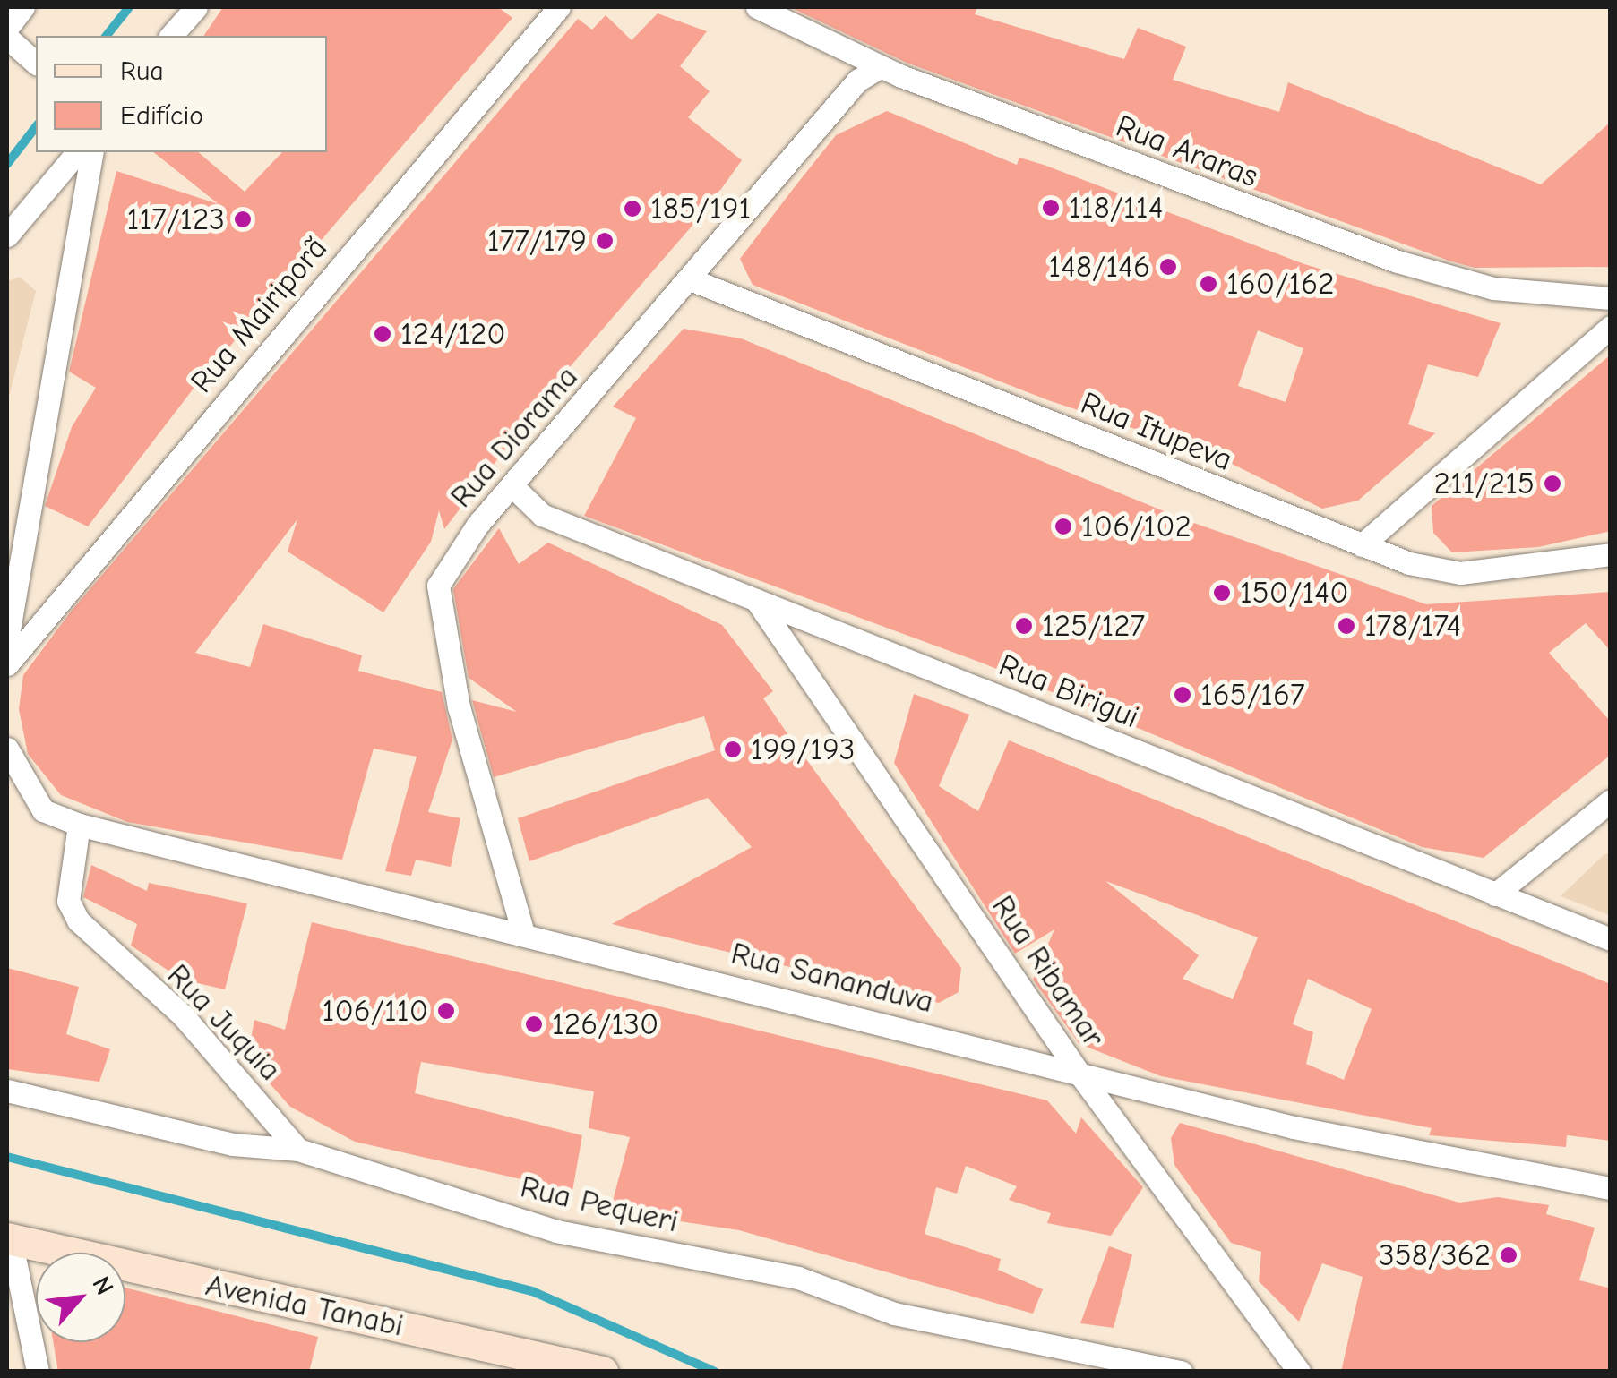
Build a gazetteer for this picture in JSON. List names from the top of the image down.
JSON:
{
  "streets": {
    "street": [
      "Rua Araras",
      "Rua Mairiporã",
      "Rua Itupeva",
      "Rua Diorama",
      "Rua Birigui",
      "Rua Ribamar",
      "Rua Sananduva",
      "Rua Juquia",
      "Rua Pequeri",
      "Avenida Tanabi"
    ]
  },
  "crossings": [
    ["Rua Araras", "Rua Diorama"],
    ["Rua Itupeva", "Rua Diorama"],
    ["Rua Diorama", "Rua Birigui"],
    ["Rua Diorama", "Rua Sananduva"],
    ["Rua Birigui", "Rua Ribamar"],
    ["Rua Ribamar", "Rua Sananduva"],
    ["Rua Sananduva", "Rua Juquia"],
    ["Rua Juquia", "Rua Pequeri"]
  ],
  "places": [
    "118/114",
    "185/191",
    "117/123",
    "177/179",
    "148/146",
    "160/162",
    "124/120",
    "211/215",
    "106/102",
    "150/140",
    "125/127",
    "178/174",
    "165/167",
    "199/193",
    "106/110",
    "126/130",
    "358/362"
  ],
  "legend": ["Rua", "Edifício"],
  "north": "top right"
}
